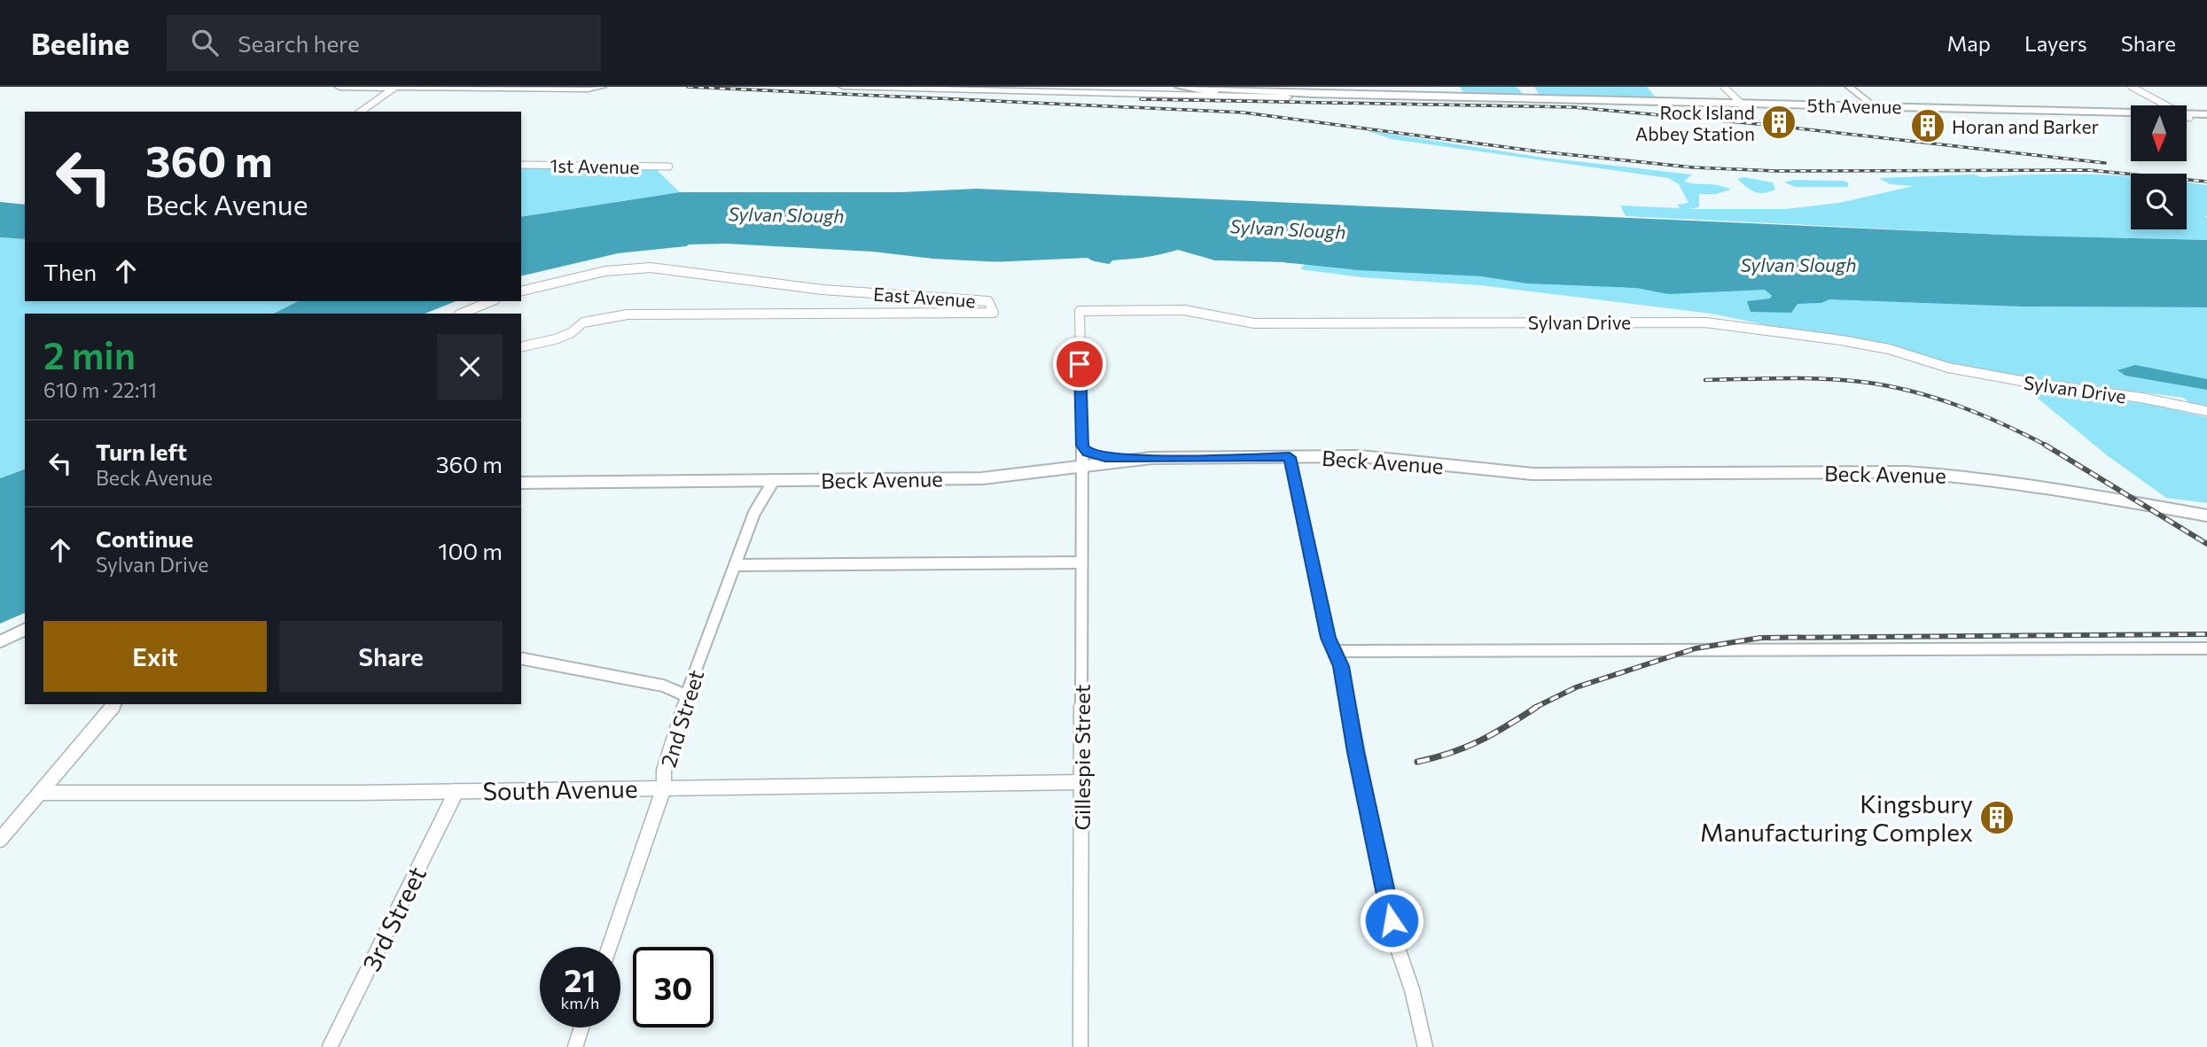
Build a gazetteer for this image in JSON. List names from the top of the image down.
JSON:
{
  "streets": {
    "main road": ["5th Avenue"],
    "street": [
      "1st Avenue",
      "East Avenue",
      "Sylvan Drive",
      "Beck Avenue",
      "2nd Street",
      "Gillespie Street",
      "South Avenue",
      "3rd Street"
    ]
  },
  "crossings": [
    ["Sylvan Drive", "Beck Avenue"],
    ["Sylvan Drive", "Gillespie Street"],
    ["Beck Avenue", "2nd Street"],
    ["Beck Avenue", "Gillespie Street"],
    ["2nd Street", "South Avenue"],
    ["Gillespie Street", "South Avenue"],
    ["South Avenue", "3rd Street"]
  ],
  "water": ["Sylvan Slough"],
  "places": {
    "building": ["Rock Island Abbey Station", "Horan and Barker", "Kingsbury Manufacturing Complex"]
  },
  "north": "bottom",
  "page": {
    "header": "Beeline",
    "search": "Search here",
    "nav": ["Map", "Layers", "Share"],
    "turn": ["360 m", "Beck Avenue"],
    "then": "Then",
    "heading": ["2 min", "610 m · 22:11"],
    "list": [
      {
        "name": "Turn left",
        "note": "Beck Avenue",
        "value": "360 m"
      },
      {
        "name": "Continue",
        "note": "Sylvan Drive",
        "value": "100 m"
      }
    ],
    "buttons": ["Exit", "Share"],
    "speed": "21 km/h",
    "limit": "30"
  }
}
